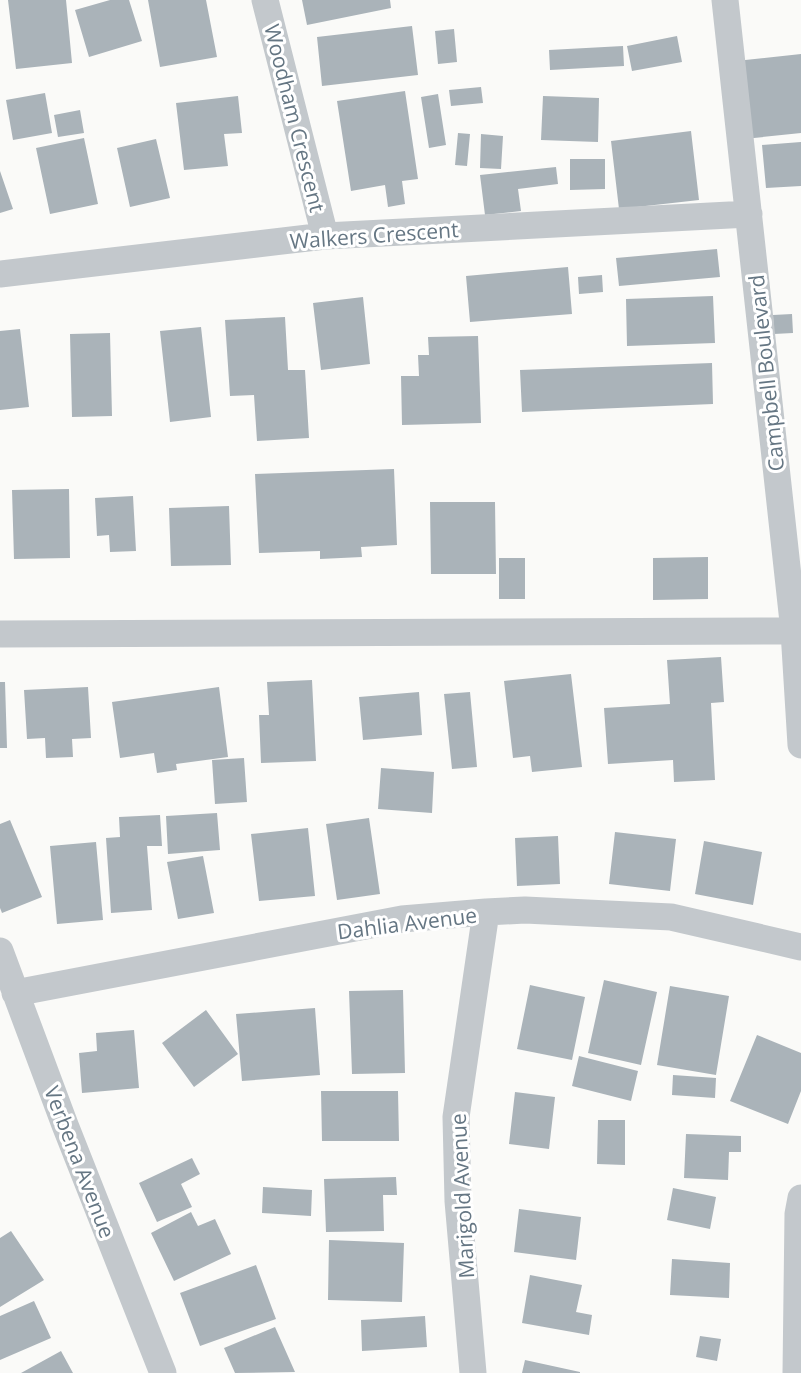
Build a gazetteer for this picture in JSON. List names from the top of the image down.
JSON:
{
  "streets": {
    "street": [
      "Woodham Crescent",
      "Walkers Crescent",
      "Campbell Boulevard",
      "Dahlia Avenue",
      "Verbena Avenue",
      "Marigold Avenue"
    ]
  },
  "crossings": [
    ["Woodham Crescent", "Walkers Crescent"],
    ["Walkers Crescent", "Campbell Boulevard"],
    ["Dahlia Avenue", "Verbena Avenue"],
    ["Dahlia Avenue", "Marigold Avenue"]
  ]
}
